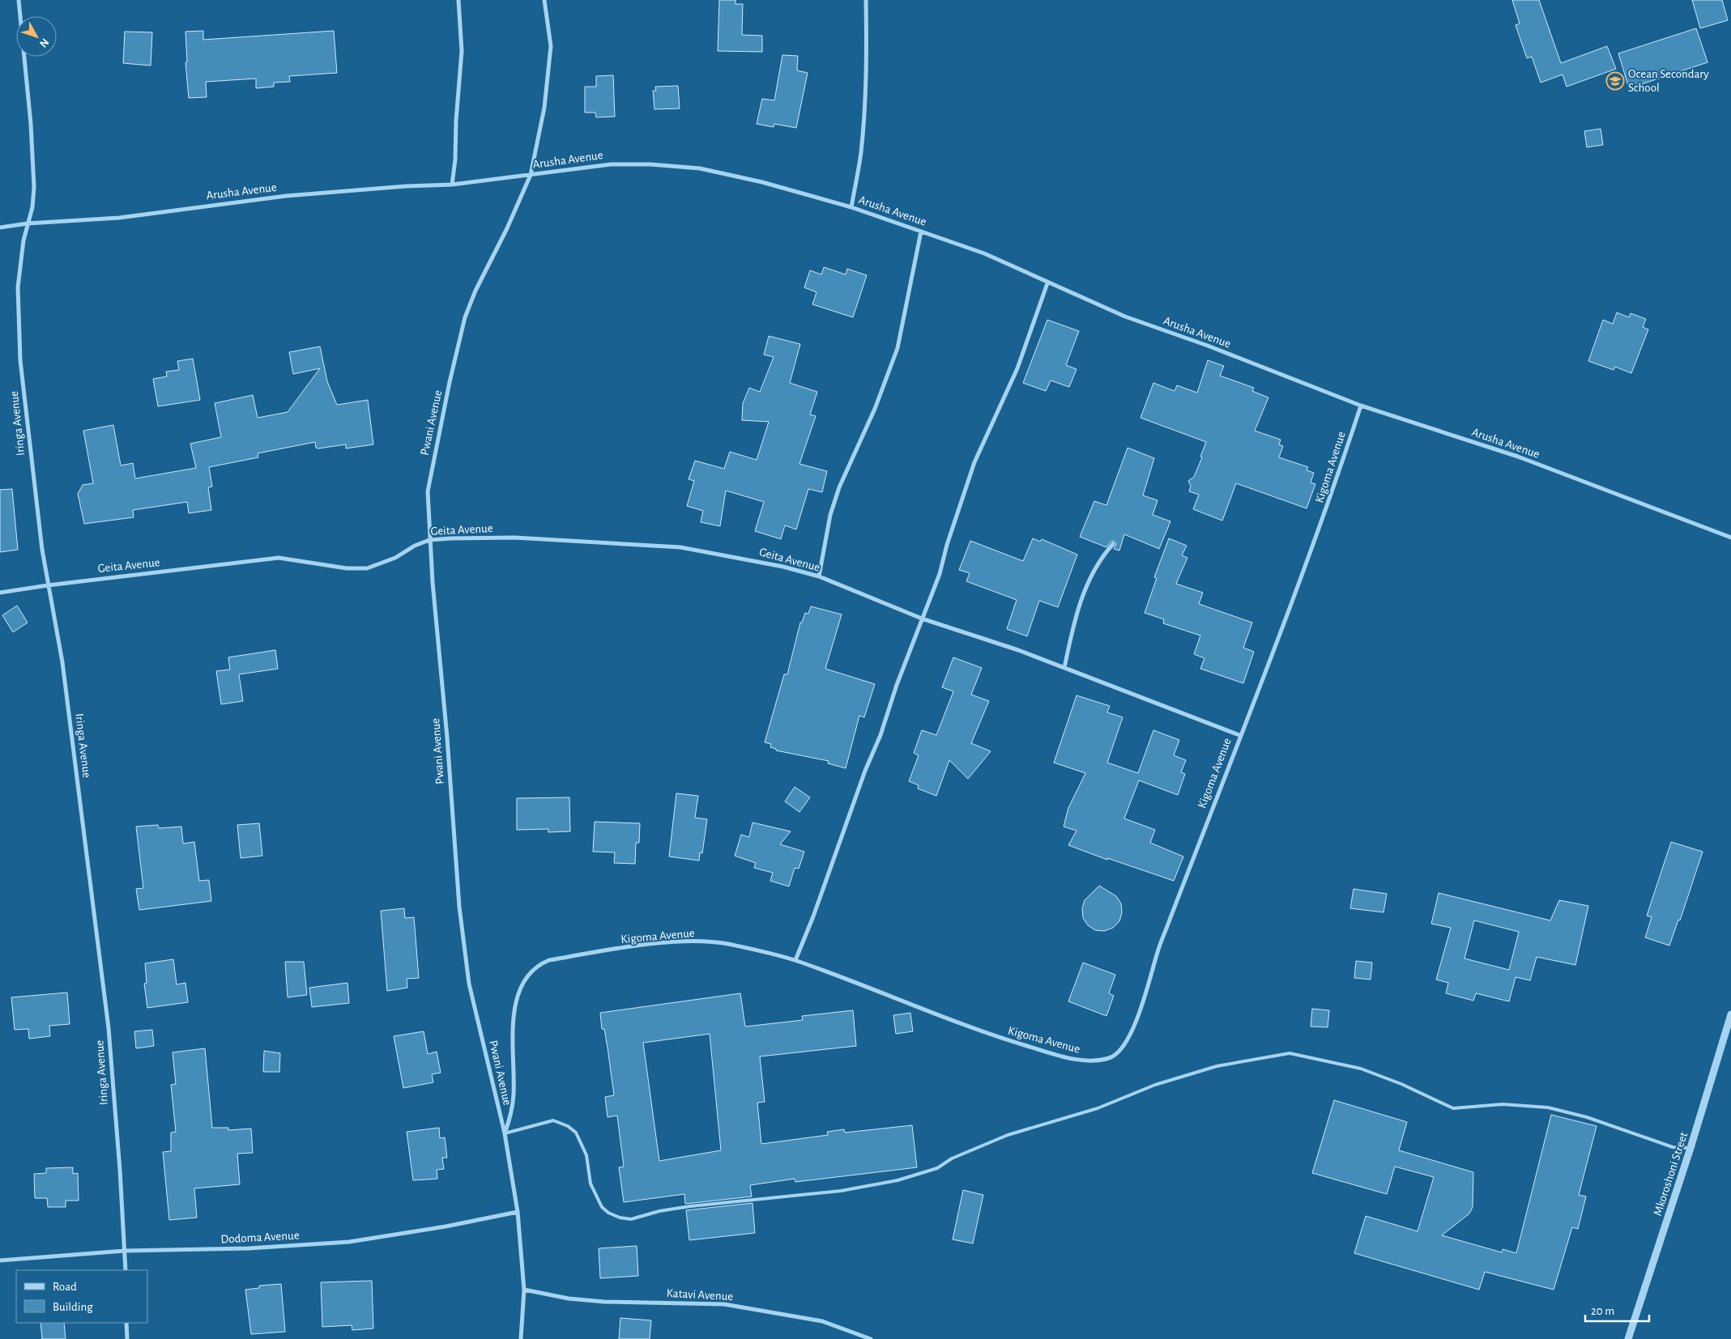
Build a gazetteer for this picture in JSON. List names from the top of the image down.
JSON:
{
  "streets": {
    "street": [
      "Arusha Avenue",
      "Pwani Avenue",
      "Iringa Avenue",
      "Kigoma Avenue",
      "Geita Avenue",
      "Mkoroshoni Street",
      "Dodoma Avenue",
      "Katavi Avenue"
    ]
  },
  "crossings": [
    ["Arusha Avenue", "Pwani Avenue"],
    ["Arusha Avenue", "Iringa Avenue"],
    ["Arusha Avenue", "Kigoma Avenue"],
    ["Pwani Avenue", "Kigoma Avenue"],
    ["Pwani Avenue", "Geita Avenue"],
    ["Pwani Avenue", "Dodoma Avenue"],
    ["Pwani Avenue", "Katavi Avenue"],
    ["Iringa Avenue", "Geita Avenue"],
    ["Iringa Avenue", "Dodoma Avenue"],
    ["Kigoma Avenue", "Geita Avenue"]
  ],
  "places": {
    "school or university": ["Ocean Secondary School"]
  },
  "legend": ["Road", "Building"],
  "scale_bar": "20 m",
  "north": "bottom right"
}
